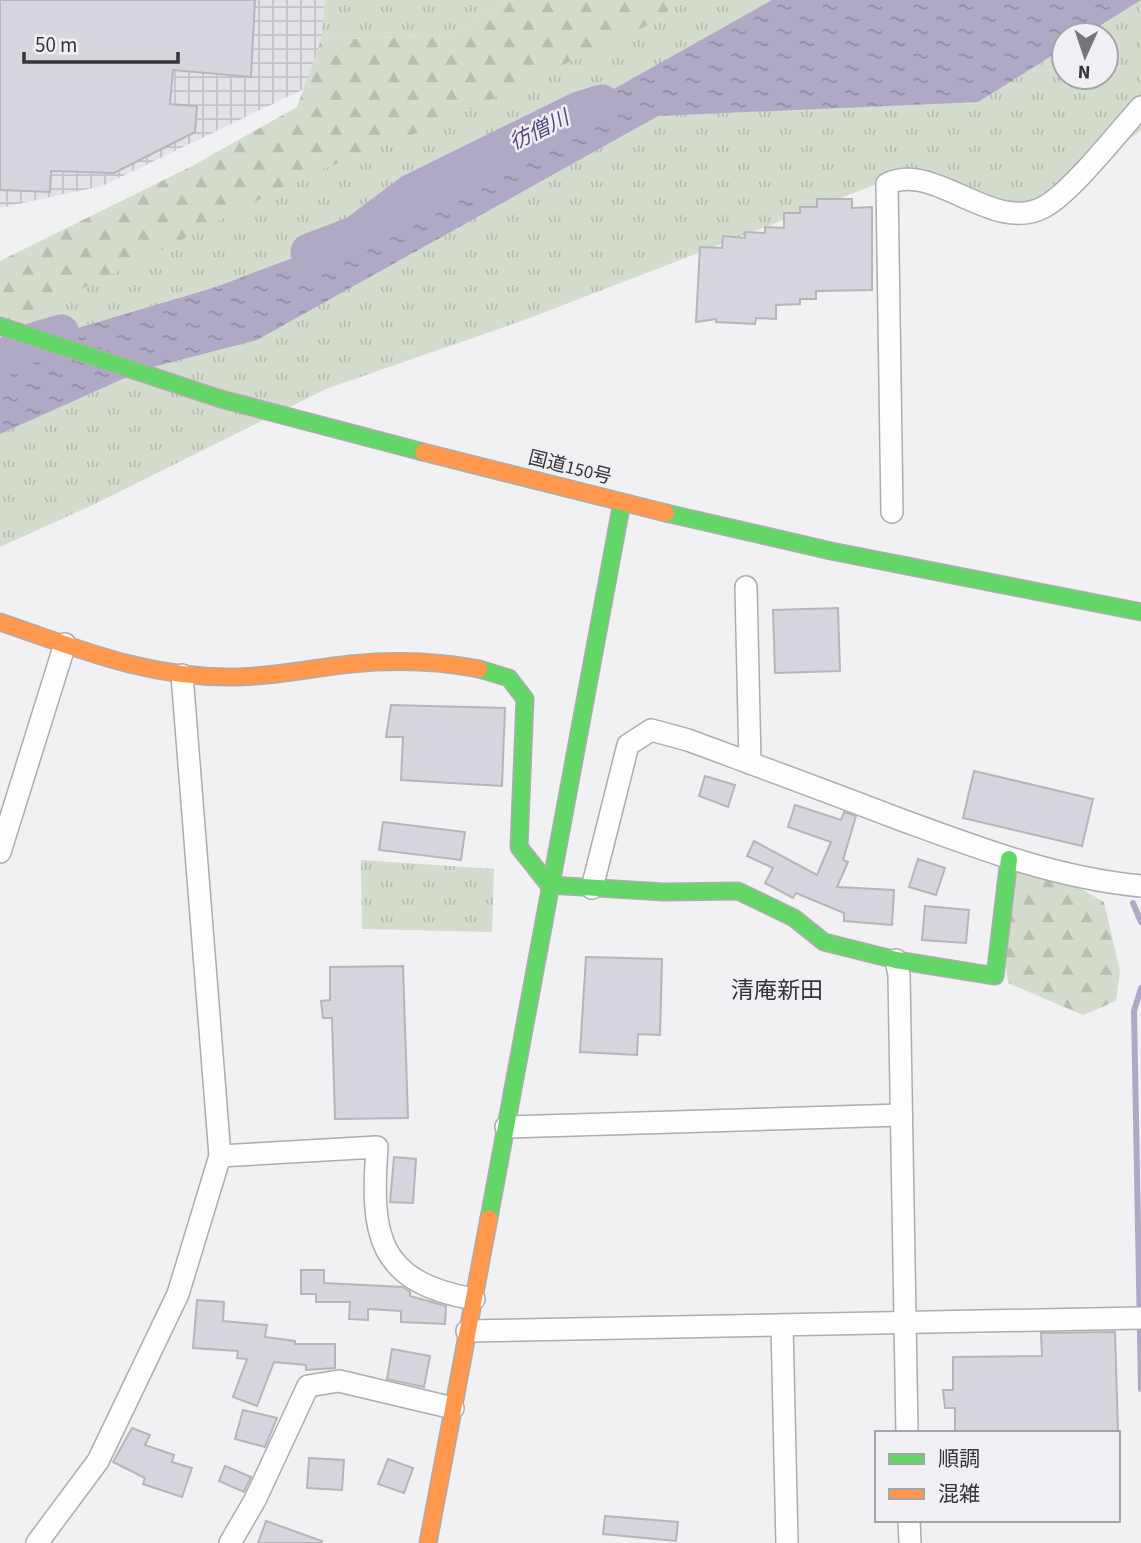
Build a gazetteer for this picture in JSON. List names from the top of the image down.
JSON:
{
  "streets": {
    "main road": ["国道150号"]
  },
  "districts": ["清庵新田"],
  "water": ["彷僧川"],
  "legend": ["順調", "混雑"],
  "scale_bar": "50 m",
  "north": "bottom"
}
